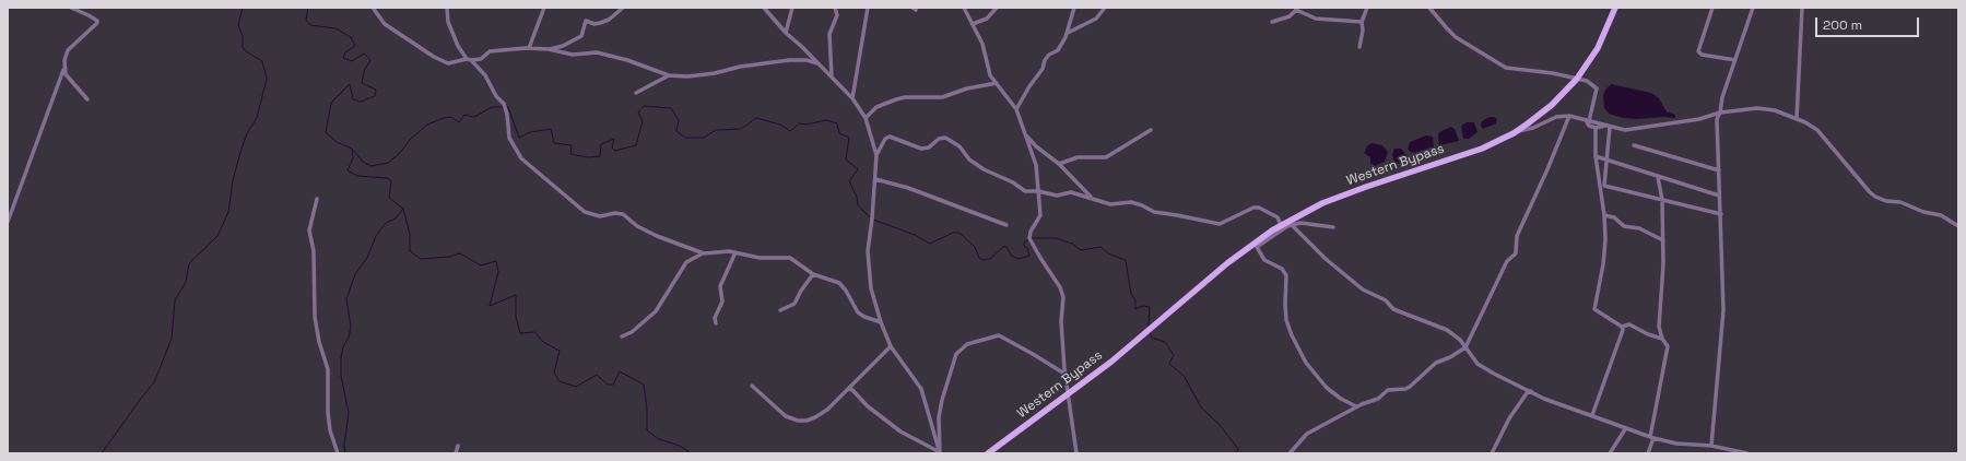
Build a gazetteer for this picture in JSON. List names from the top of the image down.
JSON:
{
  "streets": {
    "main road": ["Western Bypass"]
  },
  "scale_bar": "200 m"
}
